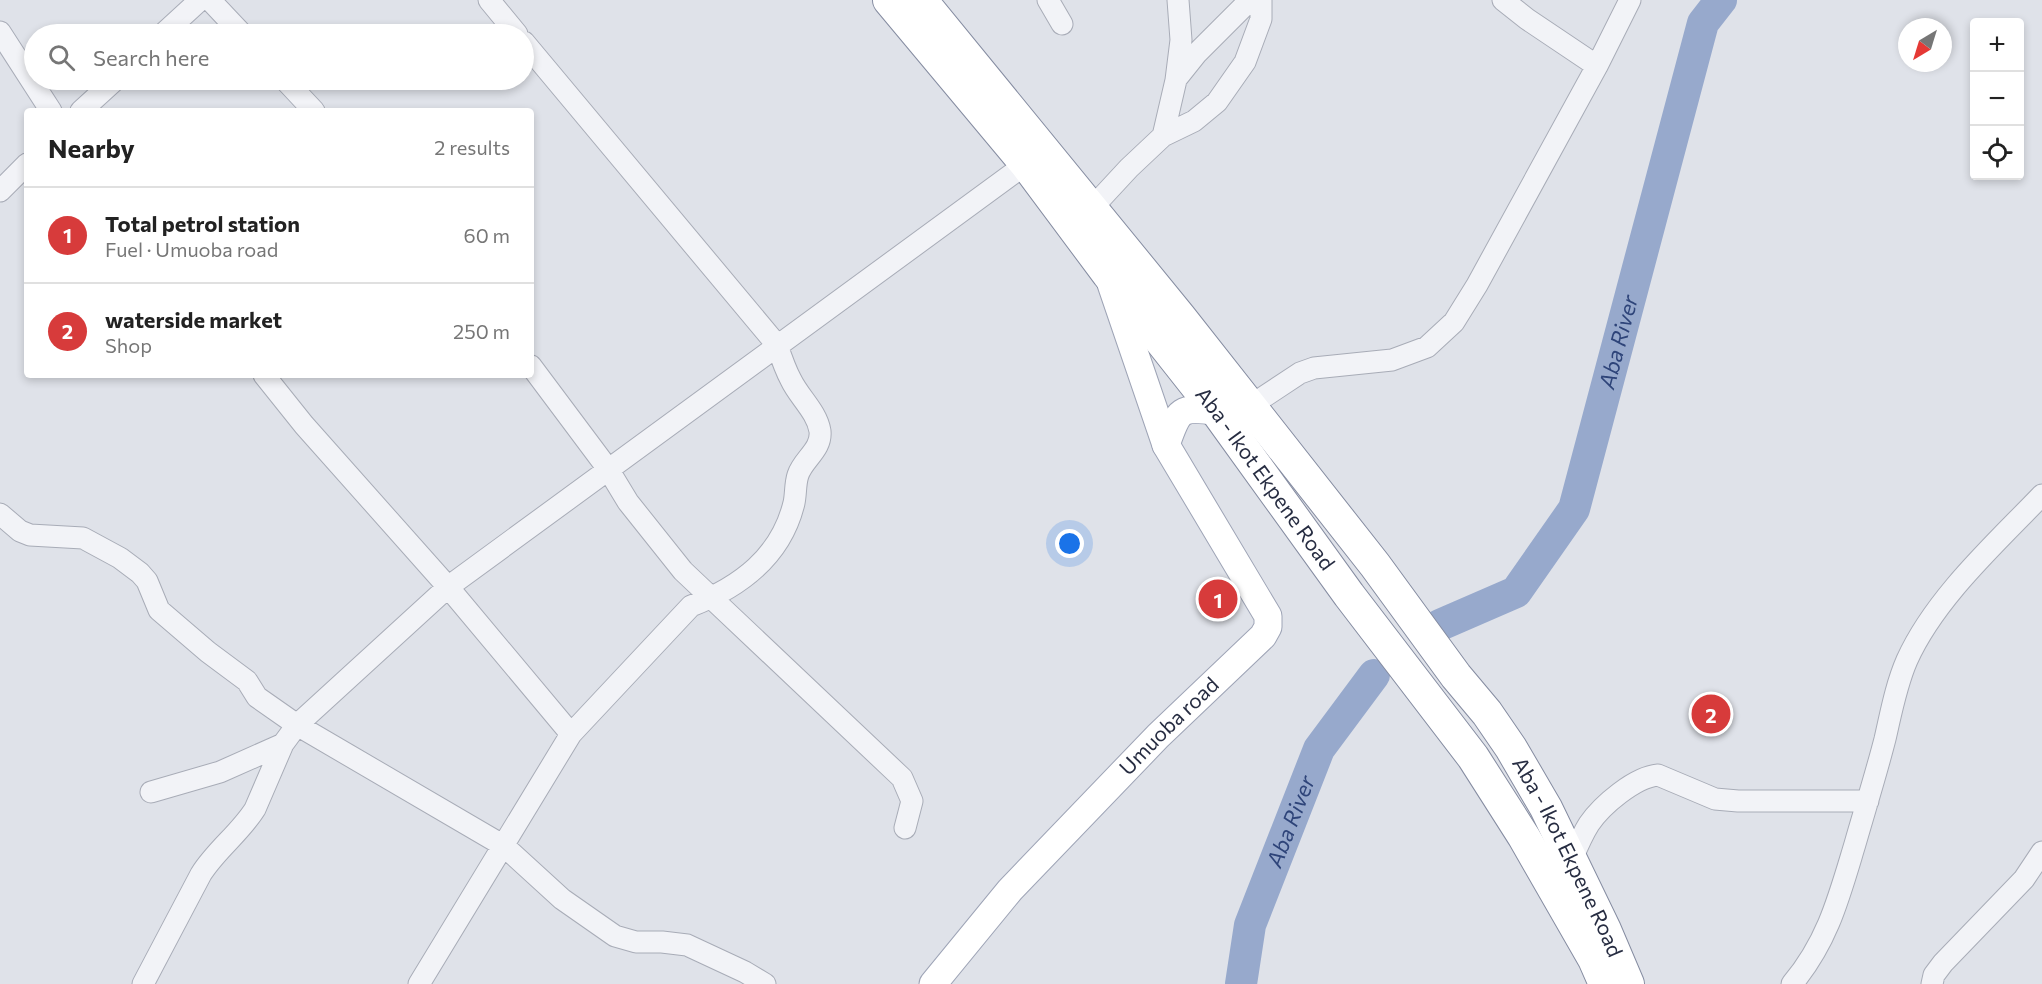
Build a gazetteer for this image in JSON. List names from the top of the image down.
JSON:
{
  "streets": {
    "highway": ["Aba - Ikot Ekpene Road"],
    "main road": ["Umuoba road"]
  },
  "crossings": [
    ["Aba - Ikot Ekpene Road", "Umuoba road"]
  ],
  "water": ["Aba River"],
  "north": "bottom left",
  "page": {
    "map_buttons": ["+", "−"],
    "search": "Search here",
    "heading": ["Nearby", "2 results"],
    "list": [
      {
        "mark": "1",
        "name": "Total petrol station",
        "note": "Fuel · Umuoba road",
        "value": "60 m"
      },
      {
        "mark": "2",
        "name": "waterside market",
        "note": "Shop",
        "value": "250 m"
      }
    ],
    "pins": ["1", "2"]
  }
}
